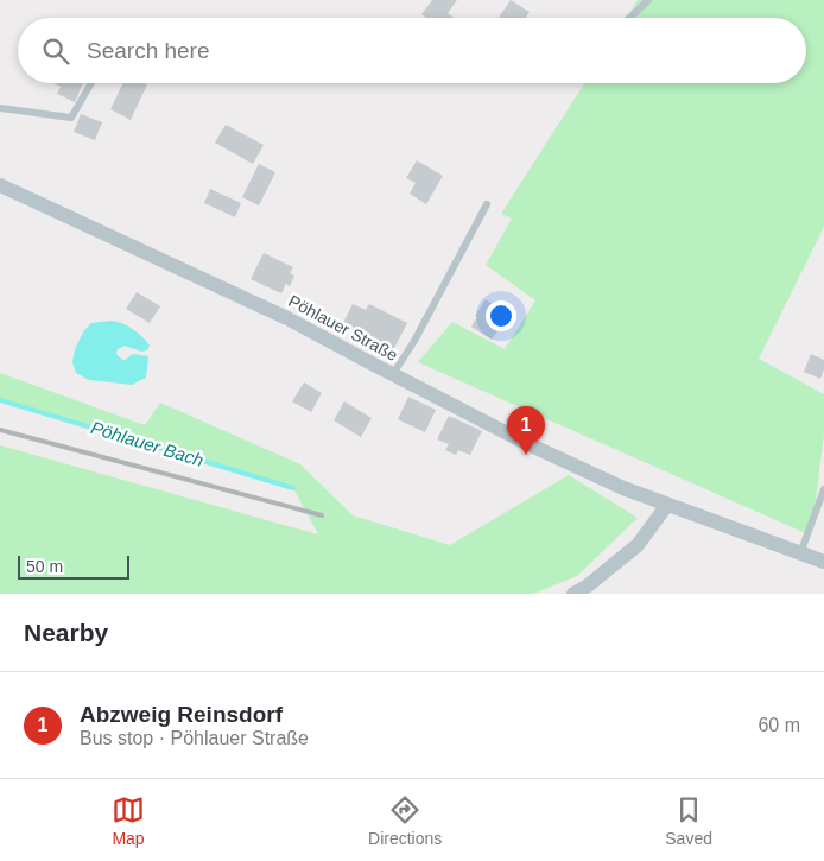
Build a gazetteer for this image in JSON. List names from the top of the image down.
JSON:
{
  "streets": {
    "street": ["Pöhlauer Straße"]
  },
  "water": ["Pöhlauer Bach"],
  "scale_bar": "50 m",
  "page": {
    "search": "Search here",
    "pins": "1",
    "scale": "50 m",
    "heading": "Nearby",
    "list": [
      {
        "mark": "1",
        "name": "Abzweig Reinsdorf",
        "note": "Bus stop · Pöhlauer Straße",
        "value": "60 m"
      }
    ],
    "nav": ["Map", "Directions", "Saved"]
  }
}
